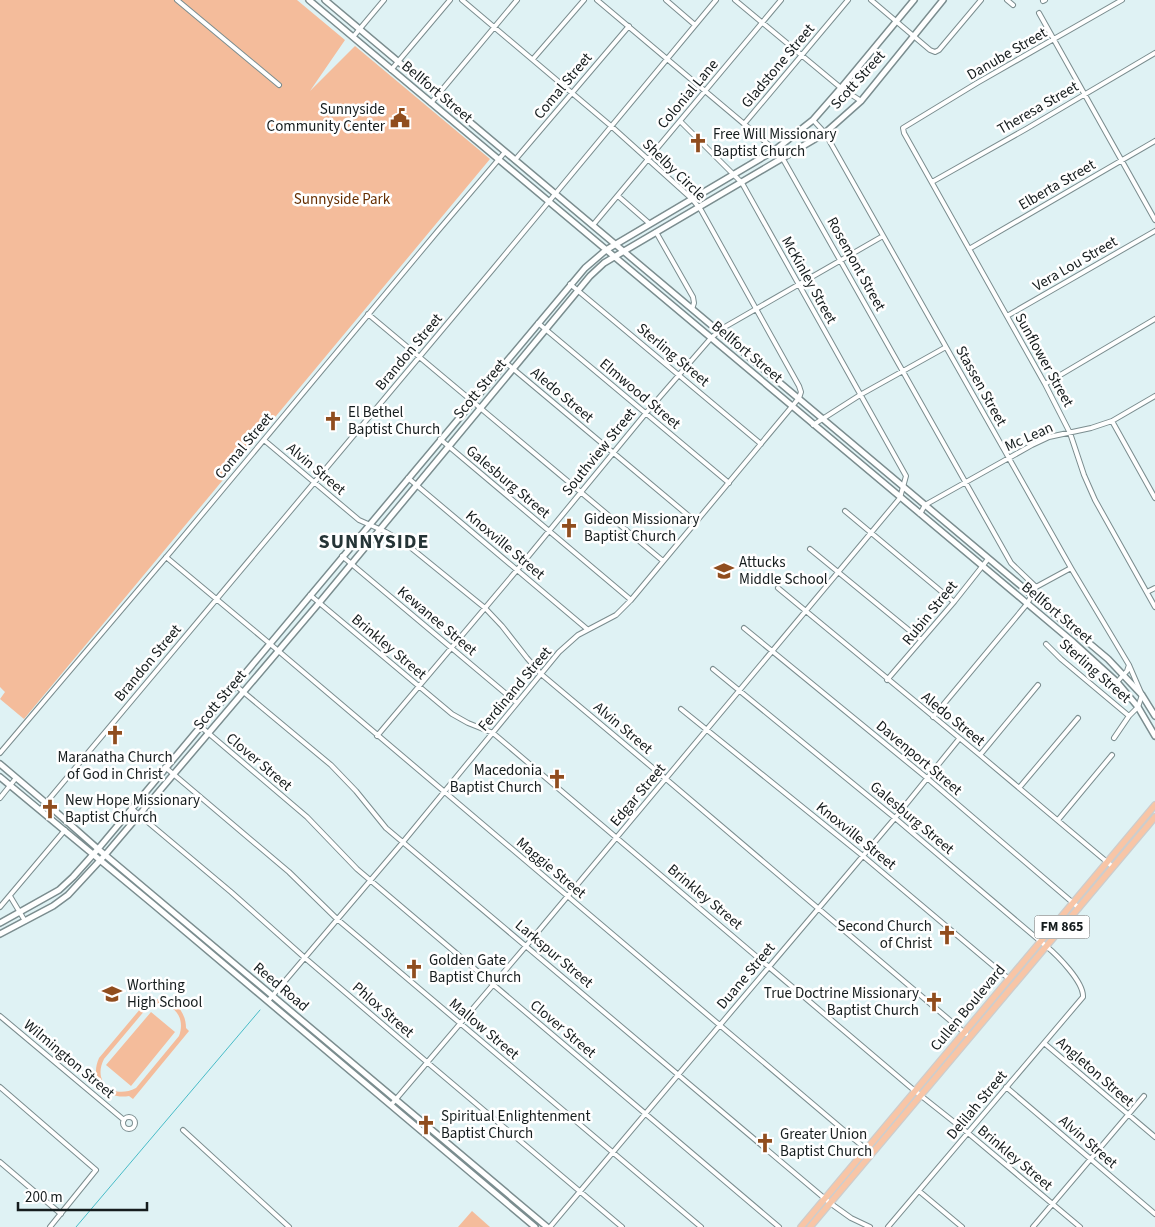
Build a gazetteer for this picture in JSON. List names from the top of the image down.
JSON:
{
  "streets": {
    "main road": [
      "Scott Street",
      "Bellfort Street",
      "FM 865",
      "Reed Road",
      "Cullen Boulevard"
    ],
    "street": [
      "Danube Street",
      "Gladstone Street",
      "Comal Street",
      "Colonial Lane",
      "Theresa Street",
      "Shelby Circle",
      "Elberta Street",
      "Rosemont Street",
      "Vera Lou Street",
      "McKinley Street",
      "Brandon Street",
      "Sterling Street",
      "Sunflower Street",
      "Stassen Street",
      "Elmwood Street",
      "Aledo Street",
      "Mc Lean",
      "Southview Street",
      "Alvin Street",
      "Galesburg Street",
      "Knoxville Street",
      "Rubin Street",
      "Kewanee Street",
      "Brinkley Street",
      "Ferdinand Street",
      "Davenport Street",
      "Clover Street",
      "Edgar Street",
      "Maggie Street",
      "Larkspur Street",
      "Duane Street",
      "Phlox Street",
      "Mallow Street",
      "Wilmington Street",
      "Angleton Street",
      "Delilah Street"
    ]
  },
  "crossings": [
    ["Danube Street", "Sunflower Street"],
    ["Gladstone Street", "Rosemont Street"],
    ["Scott Street", "Bellfort Street"],
    ["Scott Street", "Shelby Circle"],
    ["Scott Street", "Rosemont Street"],
    ["Scott Street", "McKinley Street"],
    ["Scott Street", "Sterling Street"],
    ["Scott Street", "Stassen Street"],
    ["Scott Street", "Elmwood Street"],
    ["Scott Street", "Aledo Street"],
    ["Scott Street", "Alvin Street"],
    ["Scott Street", "Galesburg Street"],
    ["Scott Street", "Knoxville Street"],
    ["Scott Street", "Kewanee Street"],
    ["Scott Street", "Brinkley Street"],
    ["Scott Street", "Clover Street"],
    ["Scott Street", "Maggie Street"],
    ["Scott Street", "Larkspur Street"],
    ["Scott Street", "Reed Road"],
    ["Scott Street", "Phlox Street"],
    ["Scott Street", "Mallow Street"],
    ["Comal Street", "Bellfort Street"],
    ["Comal Street", "Shelby Circle"],
    ["Comal Street", "Rosemont Street"],
    ["Comal Street", "Alvin Street"],
    ["Comal Street", "Maggie Street"],
    ["Bellfort Street", "Colonial Lane"],
    ["Bellfort Street", "Shelby Circle"],
    ["Bellfort Street", "McKinley Street"],
    ["Bellfort Street", "Brandon Street"],
    ["Bellfort Street", "Stassen Street"],
    ["Bellfort Street", "Mc Lean"],
    ["Bellfort Street", "Southview Street"],
    ["Bellfort Street", "Rubin Street"],
    ["Bellfort Street", "Ferdinand Street"],
    ["Bellfort Street", "Edgar Street"],
    ["Colonial Lane", "Shelby Circle"],
    ["Colonial Lane", "Rosemont Street"],
    ["Colonial Lane", "McKinley Street"],
    ["Theresa Street", "Sunflower Street"],
    ["Shelby Circle", "Brandon Street"],
    ["Shelby Circle", "Southview Street"],
    ["Elberta Street", "Sunflower Street"],
    ["Rosemont Street", "Brandon Street"],
    ["Rosemont Street", "Mc Lean"],
    ["Rosemont Street", "Southview Street"],
    ["Vera Lou Street", "Sunflower Street"],
    ["McKinley Street", "Southview Street"],
    ["Brandon Street", "Alvin Street"],
    ["Brandon Street", "Maggie Street"],
    ["Brandon Street", "Reed Road"],
    ["Sterling Street", "Southview Street"],
    ["Sterling Street", "Ferdinand Street"],
    ["Sunflower Street", "Mc Lean"],
    ["Stassen Street", "Mc Lean"],
    ["Stassen Street", "Southview Street"],
    ["Elmwood Street", "Southview Street"],
    ["Elmwood Street", "Ferdinand Street"],
    ["Aledo Street", "Southview Street"],
    ["Aledo Street", "Rubin Street"],
    ["Aledo Street", "Ferdinand Street"],
    ["Aledo Street", "Edgar Street"],
    ["Aledo Street", "Duane Street"],
    ["Aledo Street", "Cullen Boulevard"],
    ["Southview Street", "Alvin Street"],
    ["Southview Street", "Galesburg Street"],
    ["Southview Street", "Knoxville Street"],
    ["Southview Street", "Kewanee Street"],
    ["Southview Street", "Brinkley Street"],
    ["Southview Street", "Maggie Street"],
    ["Alvin Street", "Ferdinand Street"],
    ["Alvin Street", "Edgar Street"],
    ["Alvin Street", "Duane Street"],
    ["Alvin Street", "Cullen Boulevard"],
    ["Alvin Street", "Delilah Street"],
    ["Galesburg Street", "Ferdinand Street"],
    ["Galesburg Street", "Edgar Street"],
    ["Galesburg Street", "Duane Street"],
    ["Galesburg Street", "Cullen Boulevard"],
    ["Galesburg Street", "Delilah Street"],
    ["Knoxville Street", "Ferdinand Street"],
    ["Knoxville Street", "Edgar Street"],
    ["Knoxville Street", "Duane Street"],
    ["Knoxville Street", "Cullen Boulevard"],
    ["Kewanee Street", "Ferdinand Street"],
    ["Brinkley Street", "Ferdinand Street"],
    ["Brinkley Street", "Edgar Street"],
    ["Brinkley Street", "Duane Street"],
    ["Brinkley Street", "Cullen Boulevard"],
    ["Brinkley Street", "Delilah Street"],
    ["Ferdinand Street", "Clover Street"],
    ["Ferdinand Street", "Maggie Street"],
    ["Ferdinand Street", "Larkspur Street"],
    ["Ferdinand Street", "Reed Road"],
    ["Ferdinand Street", "Phlox Street"],
    ["Ferdinand Street", "Mallow Street"],
    ["Davenport Street", "Edgar Street"],
    ["Davenport Street", "Duane Street"],
    ["Davenport Street", "Cullen Boulevard"],
    ["Clover Street", "Edgar Street"],
    ["Clover Street", "Duane Street"],
    ["Edgar Street", "Maggie Street"],
    ["Edgar Street", "Larkspur Street"],
    ["Edgar Street", "Reed Road"],
    ["Edgar Street", "Phlox Street"],
    ["Edgar Street", "Mallow Street"],
    ["Maggie Street", "Duane Street"],
    ["Maggie Street", "Cullen Boulevard"],
    ["Larkspur Street", "Duane Street"],
    ["Larkspur Street", "Cullen Boulevard"],
    ["Duane Street", "Reed Road"],
    ["Duane Street", "Phlox Street"],
    ["Duane Street", "Mallow Street"],
    ["Angleton Street", "Delilah Street"]
  ],
  "districts": ["SUNNYSIDE"],
  "parks": ["Sunnyside Park"],
  "places": {
    "public building": ["Sunnyside Community Center"],
    "church": [
      "Free Will Missionary Baptist Church",
      "El Bethel Baptist Church",
      "Gideon Missionary Baptist Church",
      "Maranatha Church of God in Christ",
      "Macedonia Baptist Church",
      "New Hope Missionary Baptist Church",
      "Second Church of Christ",
      "Golden Gate Baptist Church",
      "True Doctrine Missionary Baptist Church",
      "Spiritual Enlightenment Baptist Church",
      "Greater Union Baptist Church"
    ],
    "school or university": ["Attucks Middle School", "Worthing High School"]
  },
  "scale_bar": "200 m"
}
